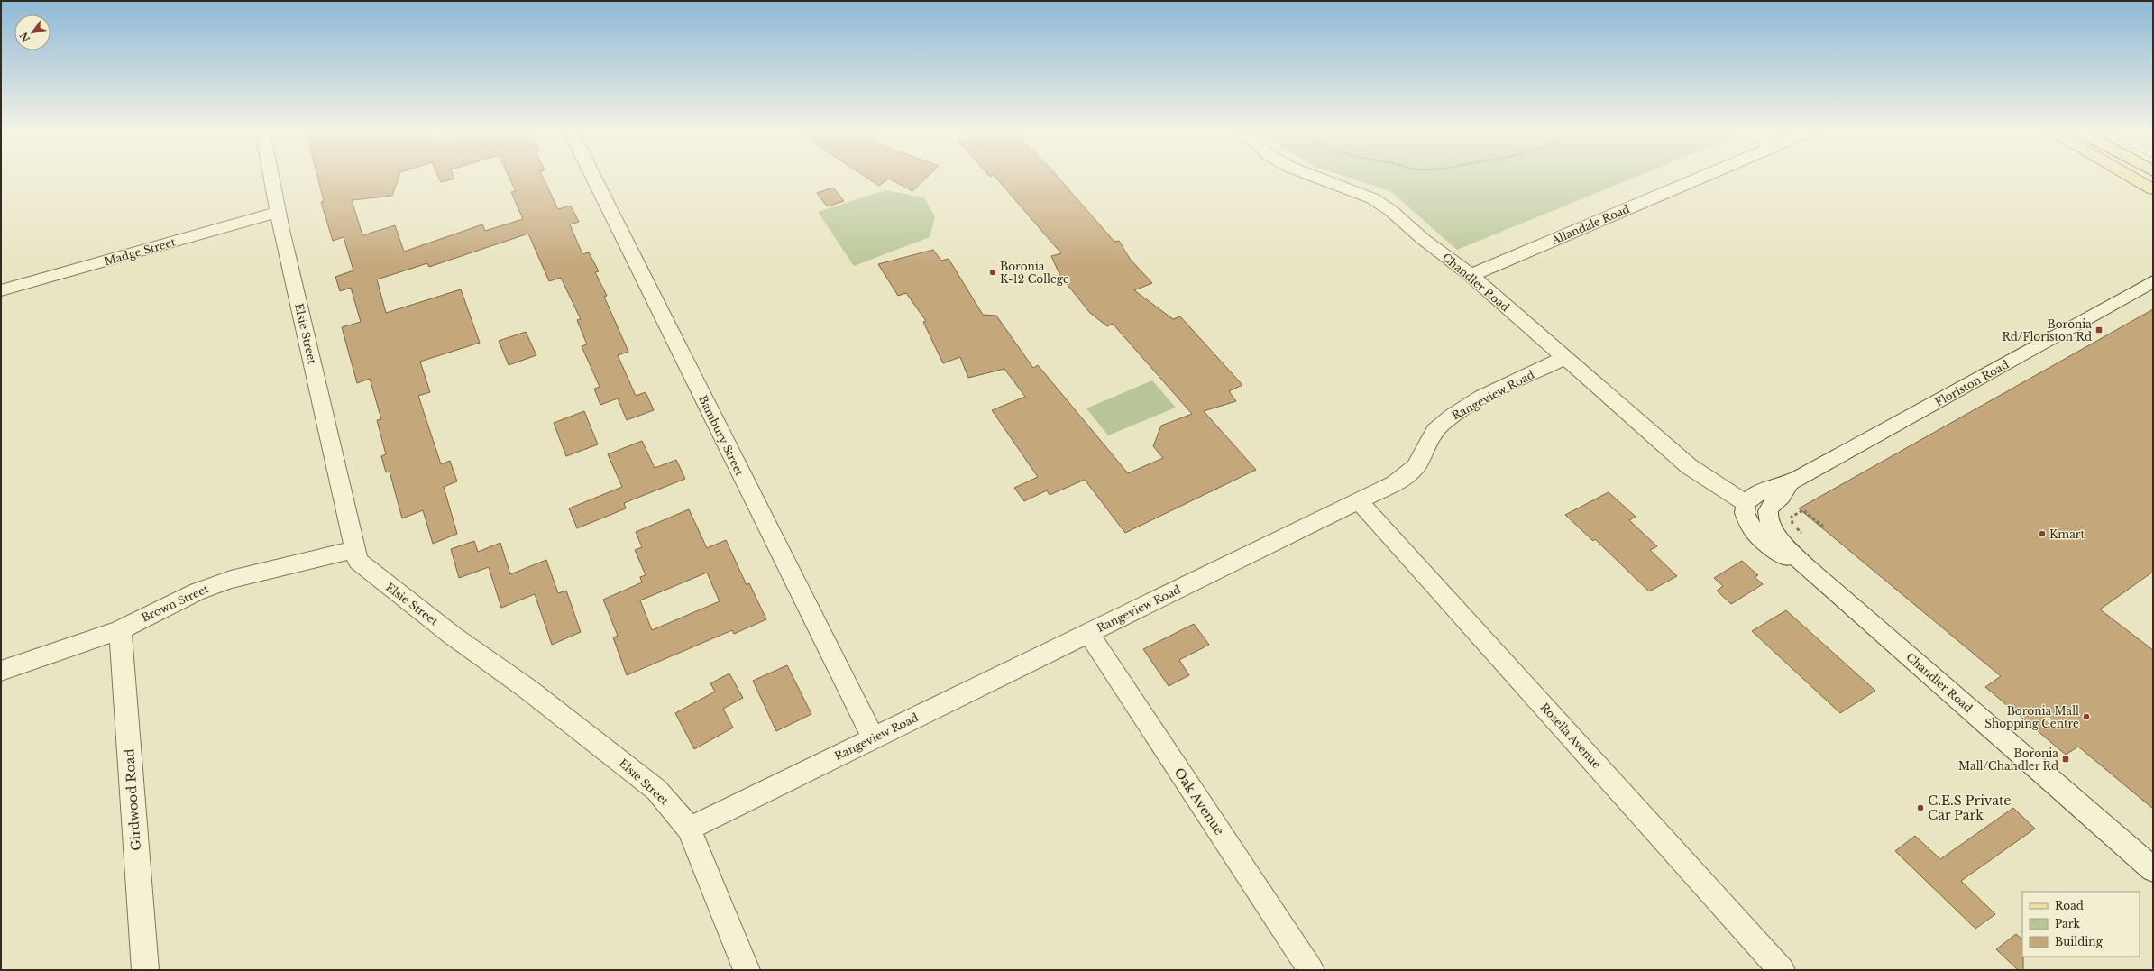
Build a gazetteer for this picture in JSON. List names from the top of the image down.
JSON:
{
  "streets": {
    "street": [
      "Allandale Road",
      "Madge Street",
      "Chandler Road",
      "Elsie Street",
      "Floriston Road",
      "Rangeview Road",
      "Bambury Street",
      "Brown Street",
      "Rosella Avenue",
      "Girdwood Road",
      "Oak Avenue"
    ]
  },
  "crossings": [
    ["Allandale Road", "Chandler Road"],
    ["Madge Street", "Elsie Street"],
    ["Chandler Road", "Floriston Road"],
    ["Chandler Road", "Rangeview Road"],
    ["Elsie Street", "Rangeview Road"],
    ["Elsie Street", "Brown Street"],
    ["Rangeview Road", "Bambury Street"],
    ["Rangeview Road", "Rosella Avenue"],
    ["Rangeview Road", "Oak Avenue"],
    ["Brown Street", "Girdwood Road"]
  ],
  "places": {
    "other": [
      "Boronia K-12 College",
      "Kmart",
      "Boronia Mall Shopping Centre",
      "C.E.S Private Car Park"
    ],
    "transit": ["Boronia Rd/Floriston Rd", "Boronia Mall/Chandler Rd"]
  },
  "legend": ["Road", "Park", "Building"],
  "north": "bottom left"
}
